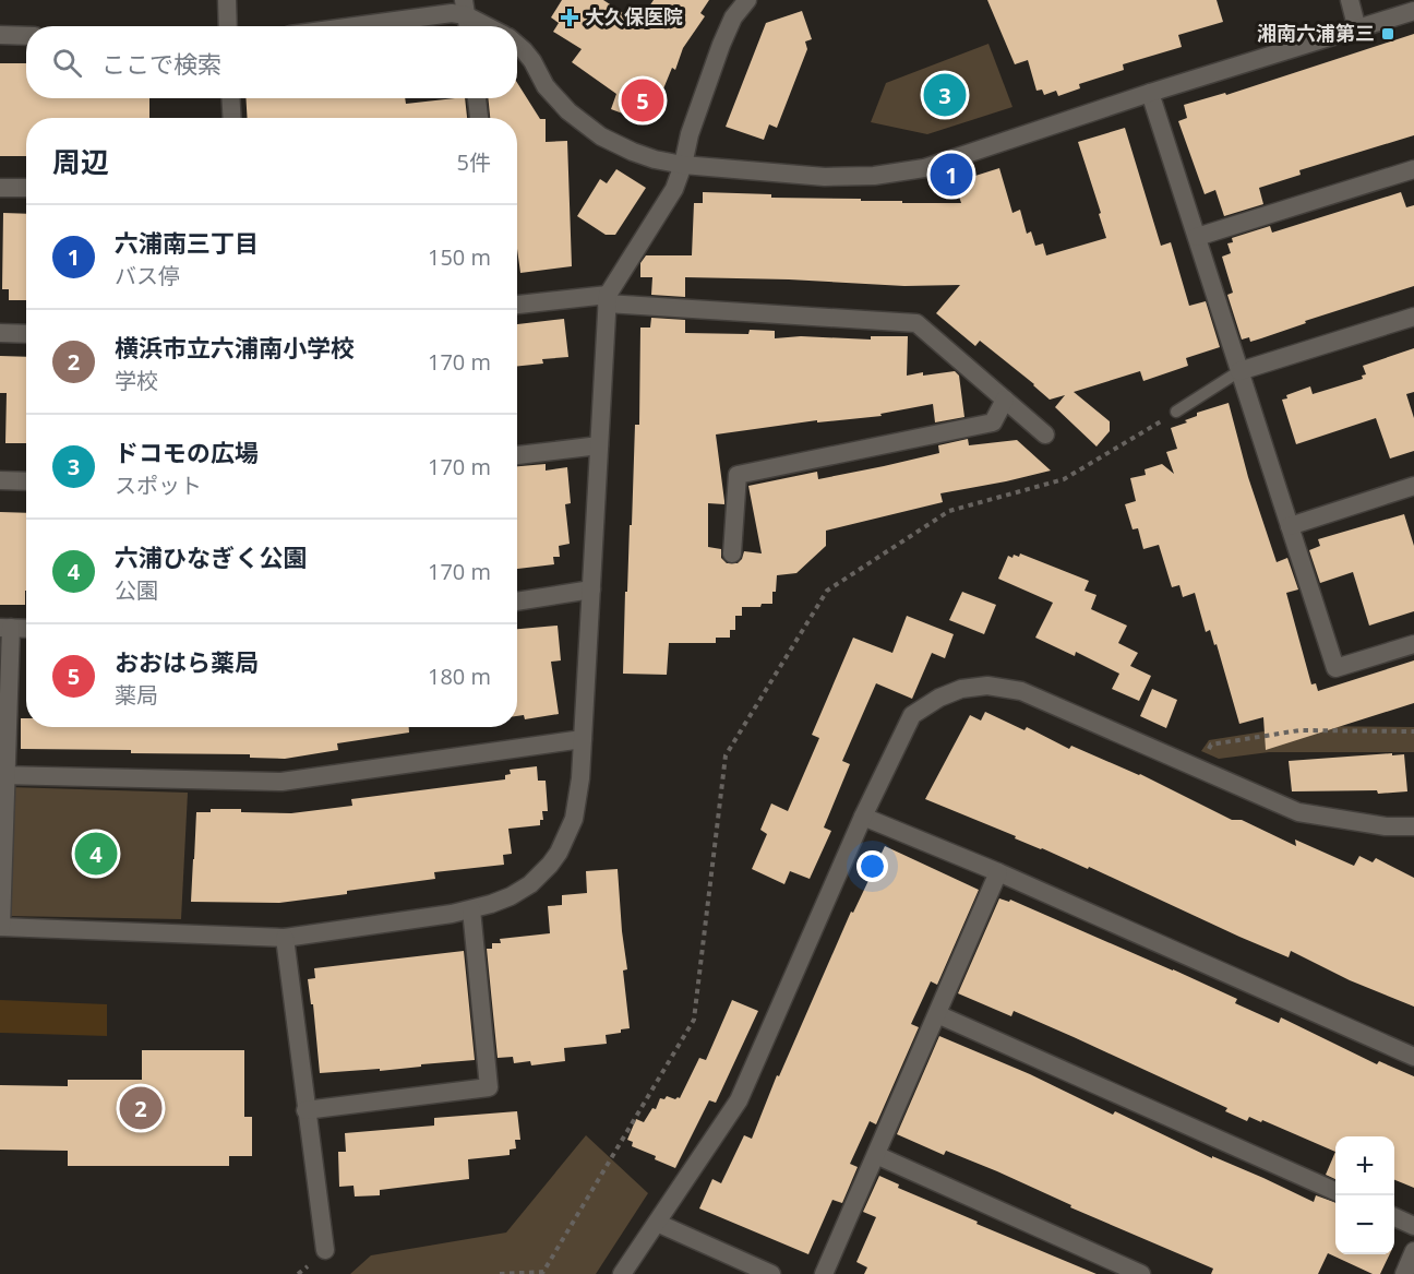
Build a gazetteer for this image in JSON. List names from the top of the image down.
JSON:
{
  "places": {
    "health": ["大久保医院"],
    "transit": ["湘南六浦第三"]
  },
  "page": {
    "search": "ここで検索",
    "pins": [
      "3",
      "5",
      "1",
      "4",
      "2"
    ],
    "heading": ["周辺", "5件"],
    "list": [
      {
        "mark": "1",
        "name": "六浦南三丁目",
        "note": "バス停",
        "value": "150 m"
      },
      {
        "mark": "2",
        "name": "横浜市立六浦南小学校",
        "note": "学校",
        "value": "170 m"
      },
      {
        "mark": "3",
        "name": "ドコモの広場",
        "note": "スポット",
        "value": "170 m"
      },
      {
        "mark": "4",
        "name": "六浦ひなぎく公園",
        "note": "公園",
        "value": "170 m"
      },
      {
        "mark": "5",
        "name": "おおはら薬局",
        "note": "薬局",
        "value": "180 m"
      }
    ],
    "map_buttons": ["+", "−"]
  }
}
